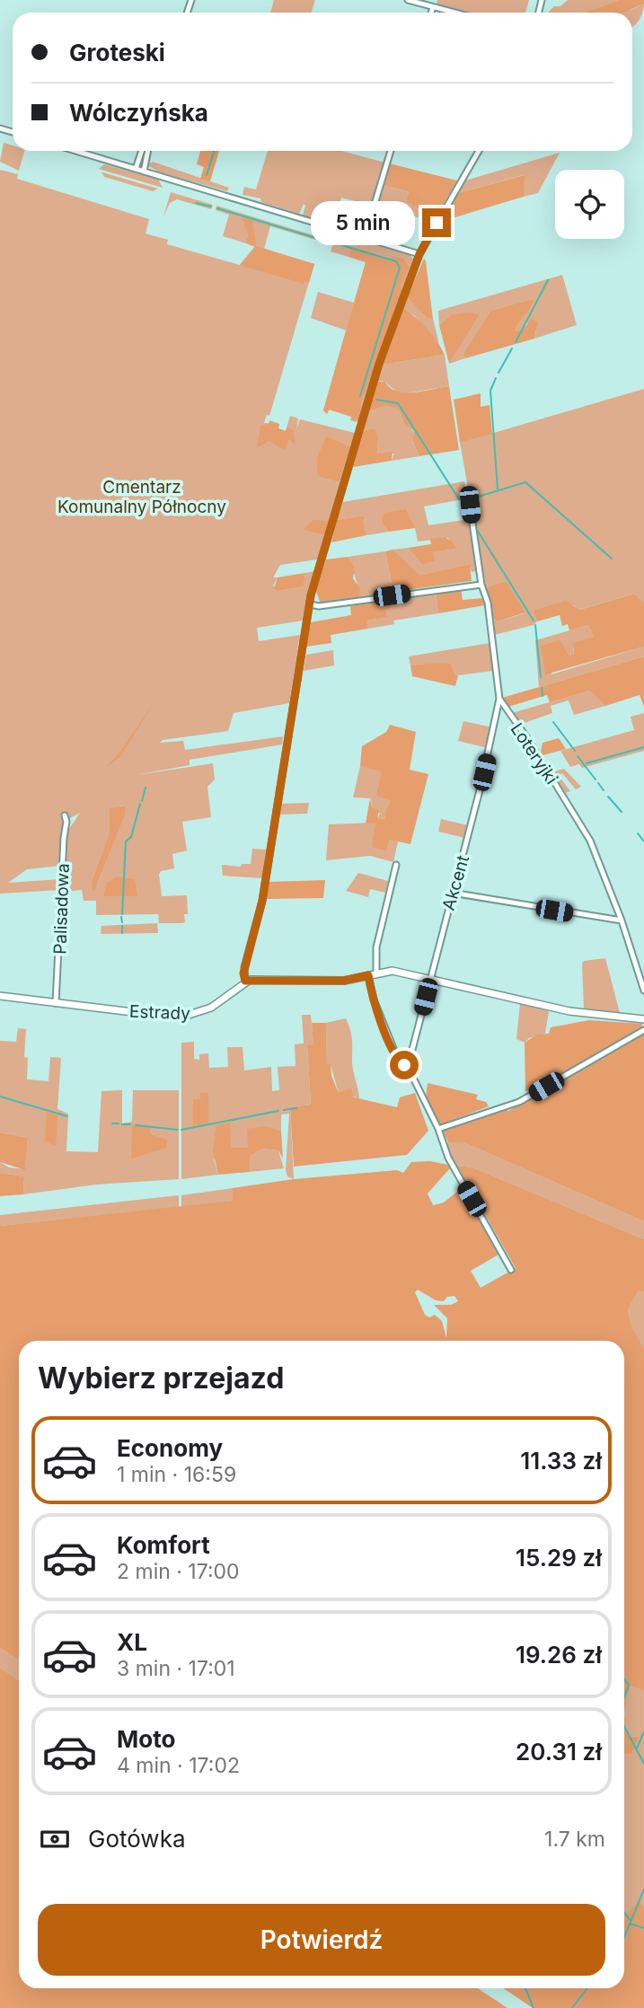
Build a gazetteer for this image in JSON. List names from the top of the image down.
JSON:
{
  "streets": {
    "main road": ["Estrady"],
    "street": ["Loteryjki", "Akcent", "Palisadowa"]
  },
  "crossings": [
    ["Loteryjki", "Akcent"],
    ["Palisadowa", "Estrady"]
  ],
  "parks": ["Cmentarz Komunalny Północny"],
  "page": {
    "banner": ["Groteski", "Wólczyńska"],
    "bubble": "5 min",
    "heading": "Wybierz przejazd",
    "list": [
      {
        "name": "Economy",
        "note": "1 min · 16:59",
        "value": "11.33 zł"
      },
      {
        "name": "Komfort",
        "note": "2 min · 17:00",
        "value": "15.29 zł"
      },
      {
        "name": "XL",
        "note": "3 min · 17:01",
        "value": "19.26 zł"
      },
      {
        "name": "Moto",
        "note": "4 min · 17:02",
        "value": "20.31 zł"
      }
    ],
    "pay": ["Gotówka", "1.7 km"],
    "buttons": "Potwierdź"
  }
}
